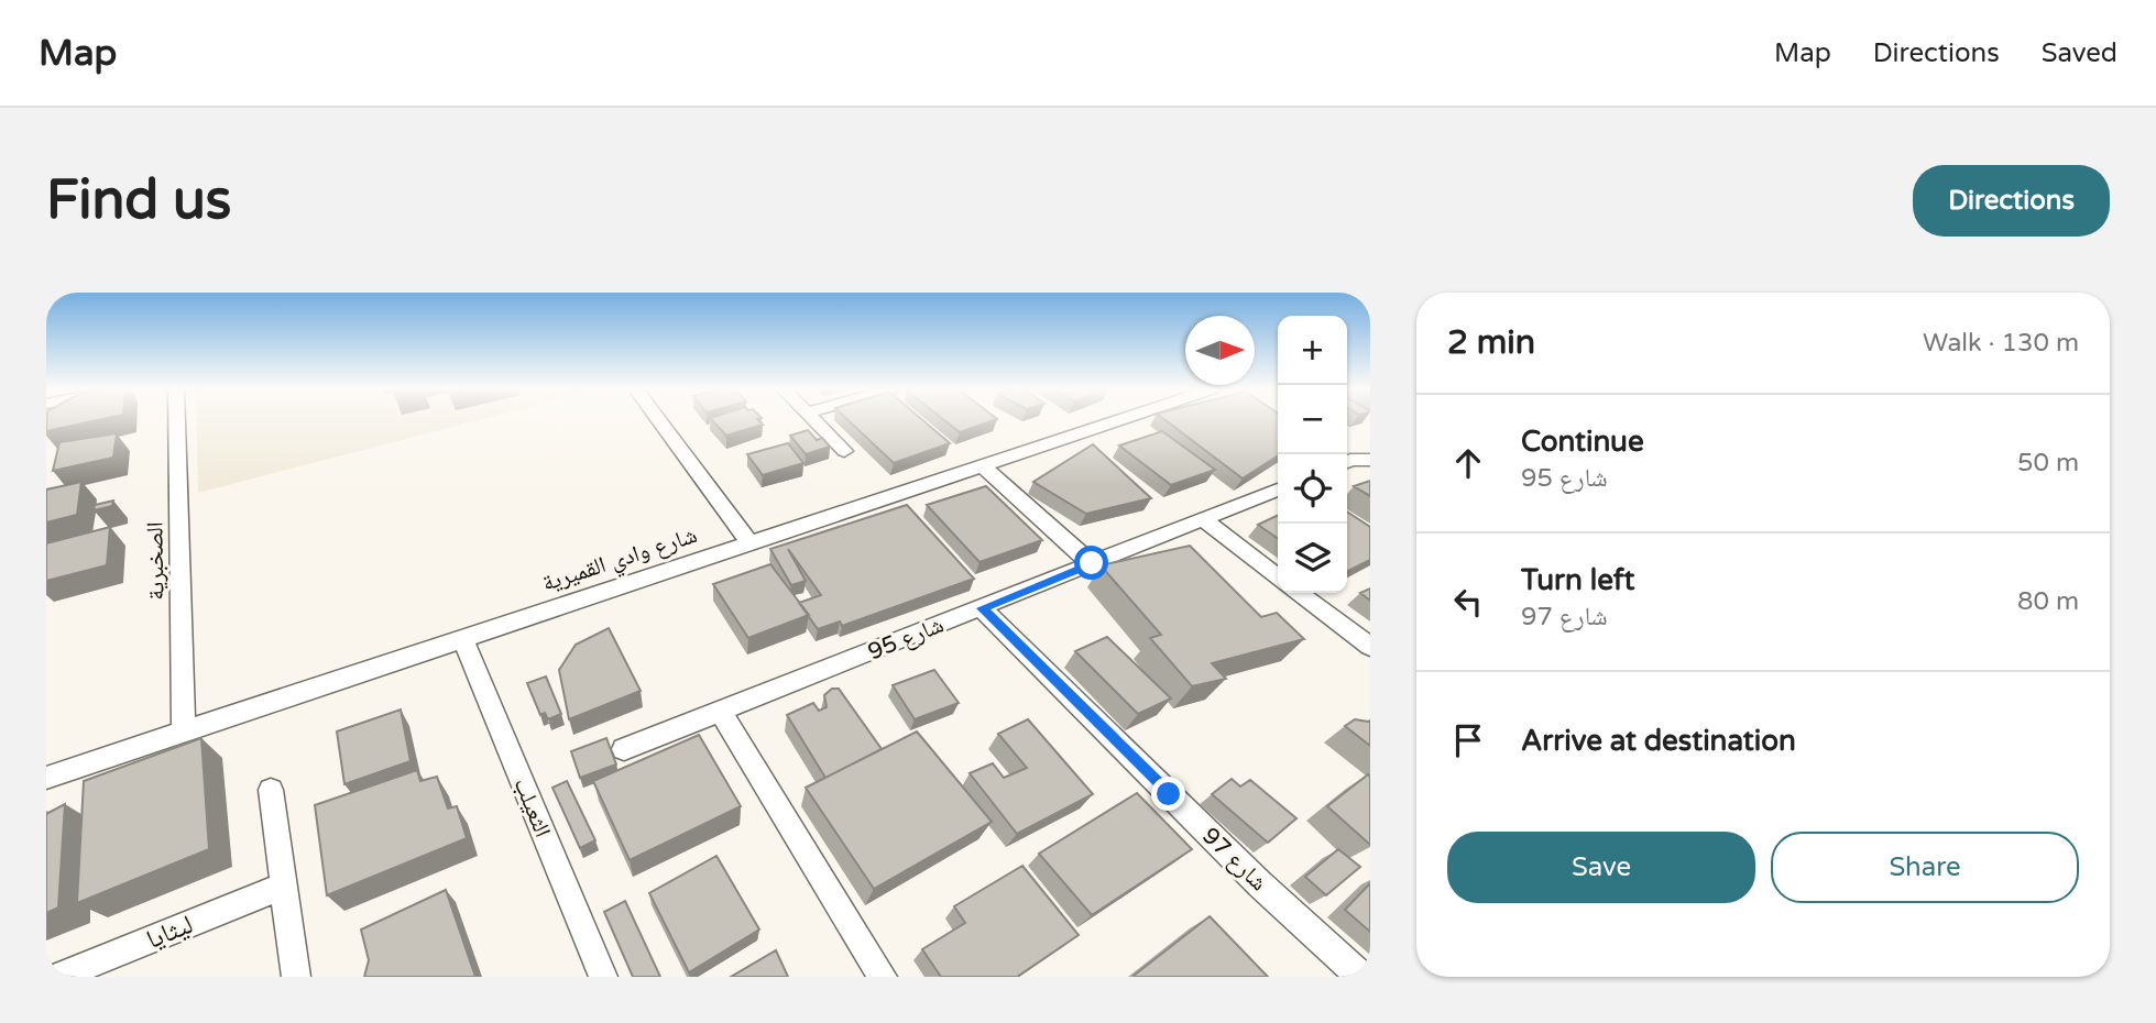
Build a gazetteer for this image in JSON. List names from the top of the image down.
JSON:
{
  "streets": {
    "street": [
      "شارع وادي القميرية",
      "الصخبرية",
      "شارع 95",
      "الثعيلب",
      "شارع 97",
      "ليثايا"
    ]
  },
  "crossings": [
    ["شارع وادي القميرية", "الصخبرية"],
    ["شارع وادي القميرية", "الثعيلب"],
    ["شارع 95", "شارع 97"]
  ],
  "north": "right",
  "page": {
    "header": "Map",
    "nav": ["Map", "Directions", "Saved"],
    "buttons": [
      "Directions",
      ["Save", "Share"]
    ],
    "title": "Find us",
    "heading": ["2 min", "Walk · 130 m"],
    "map_buttons": ["+", "−"],
    "list": [
      ["Continue", "شارع 95", "50 m"],
      ["Turn left", "شارع 97", "80 m"],
      "Arrive at destination"
    ]
  }
}
